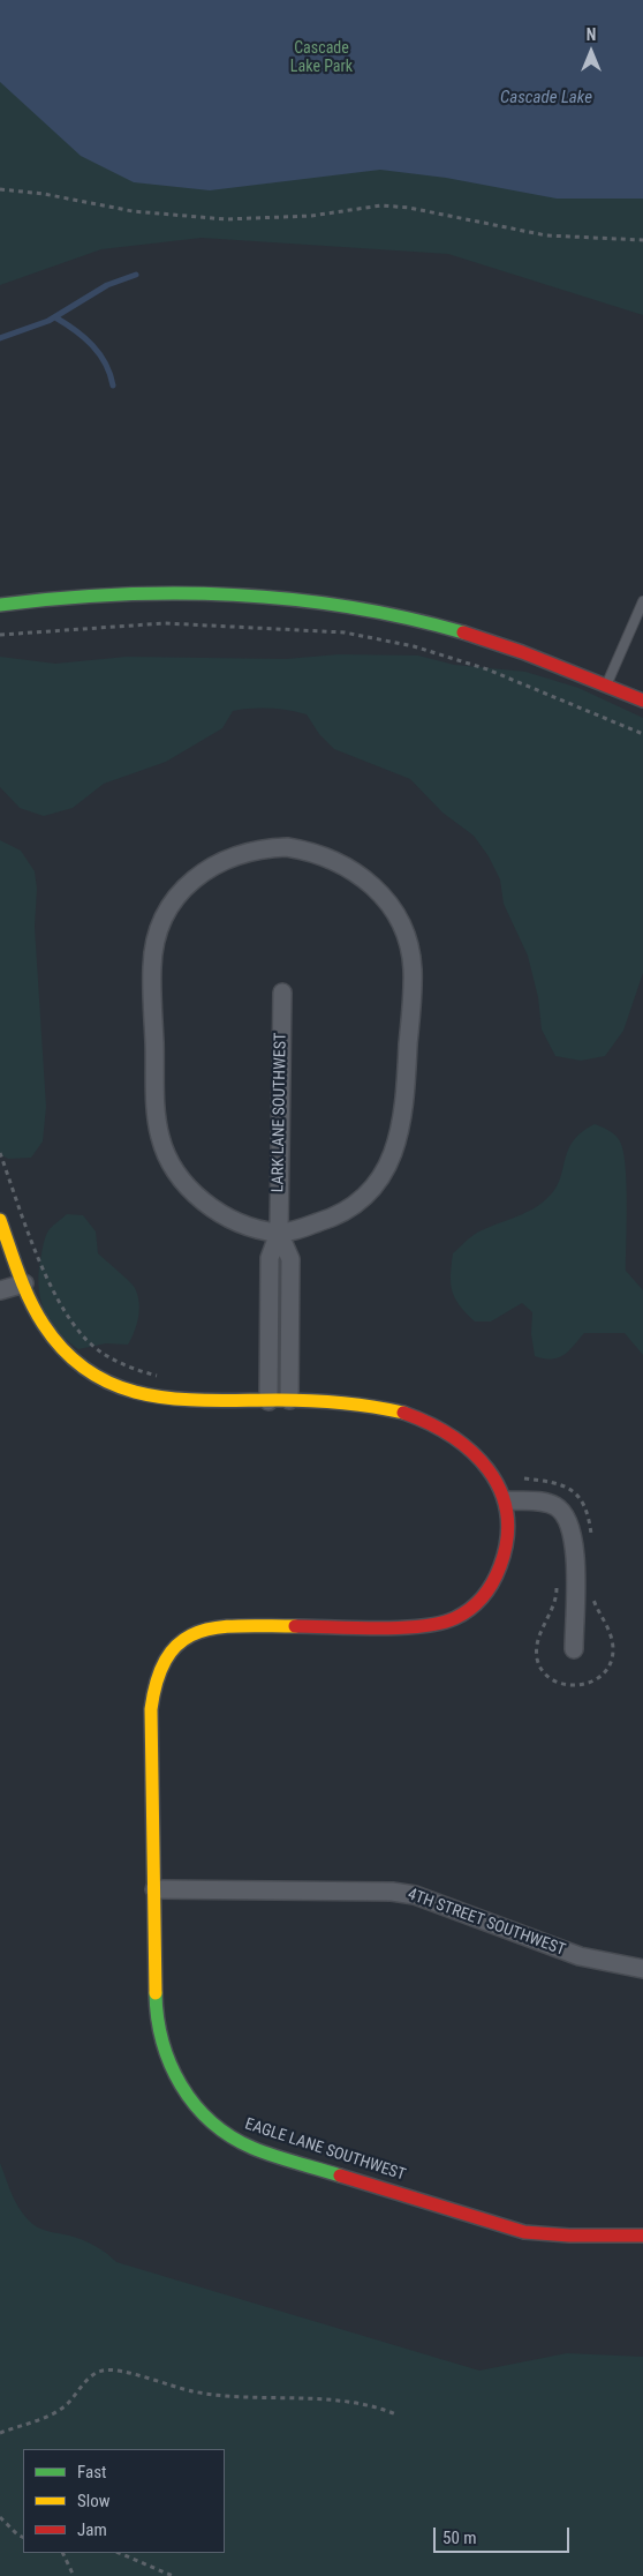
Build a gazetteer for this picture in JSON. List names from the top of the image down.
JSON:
{
  "streets": {
    "street": ["LARK LANE SOUTHWEST", "4TH STREET SOUTHWEST", "EAGLE LANE SOUTHWEST"]
  },
  "crossings": [
    ["4TH STREET SOUTHWEST", "EAGLE LANE SOUTHWEST"]
  ],
  "water": ["Cascade Lake"],
  "parks": ["Cascade Lake Park"],
  "legend": ["Fast", "Slow", "Jam"],
  "scale_bar": "50 m",
  "north": "top"
}
